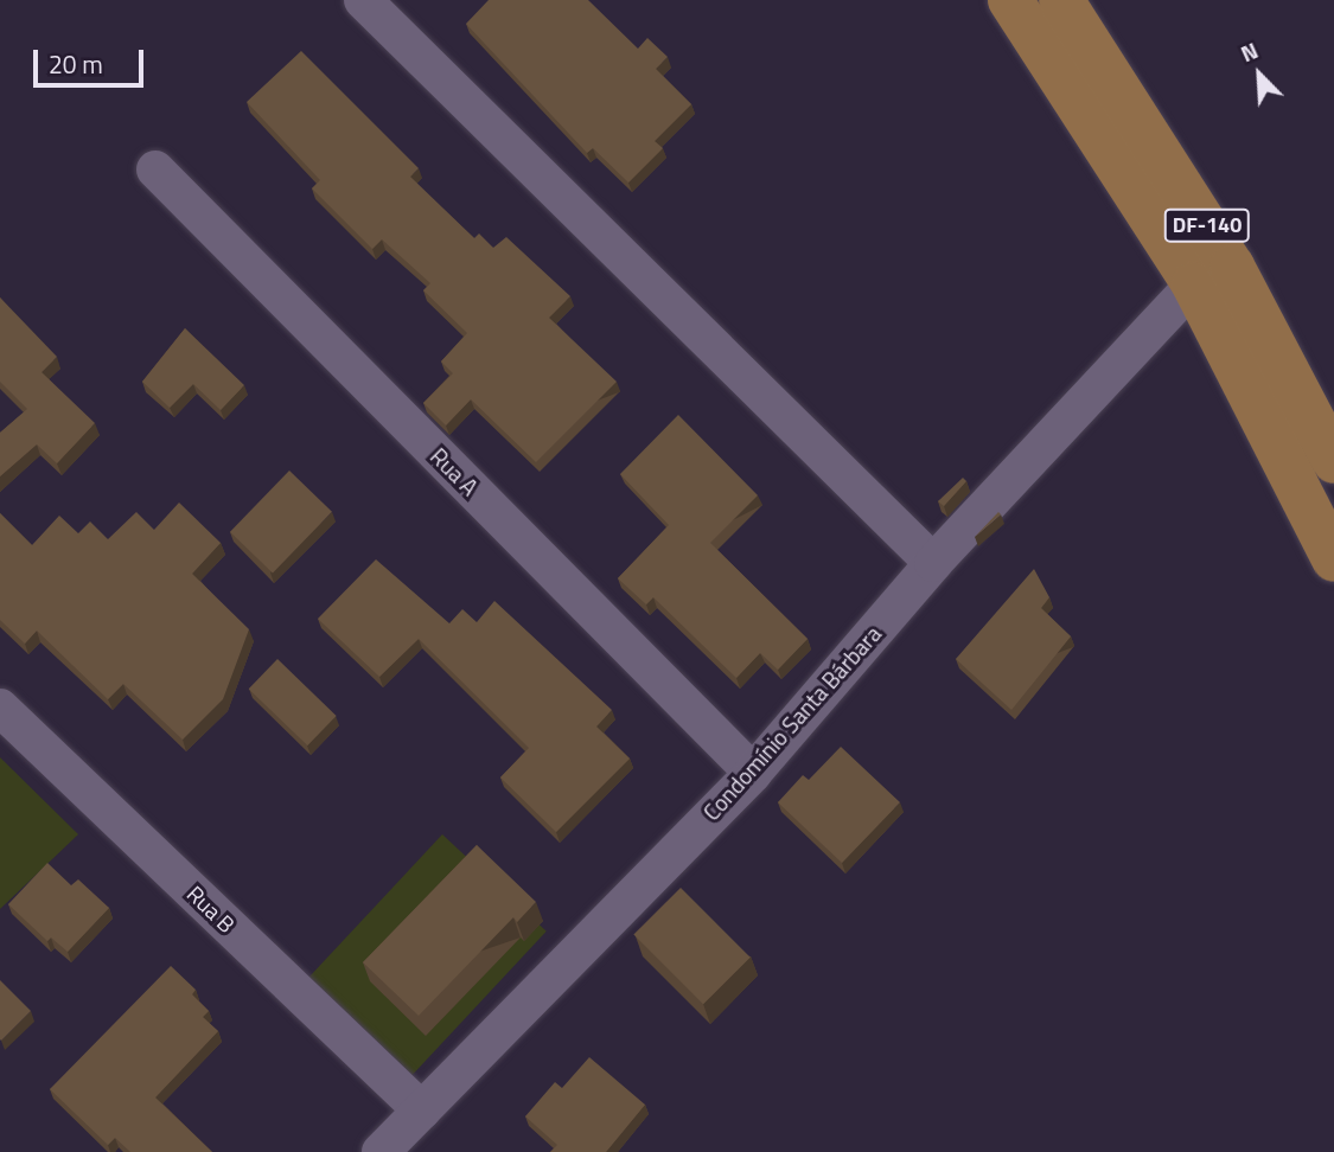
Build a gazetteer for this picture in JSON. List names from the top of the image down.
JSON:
{
  "streets": {
    "main road": ["DF-140"],
    "street": ["Rua A", "Condomínio Santa Bárbara", "Rua B"]
  },
  "crossings": [
    ["DF-140", "Condomínio Santa Bárbara"],
    ["Rua A", "Condomínio Santa Bárbara"],
    ["Condomínio Santa Bárbara", "Rua B"]
  ],
  "scale_bar": "20 m",
  "north": "top left"
}
